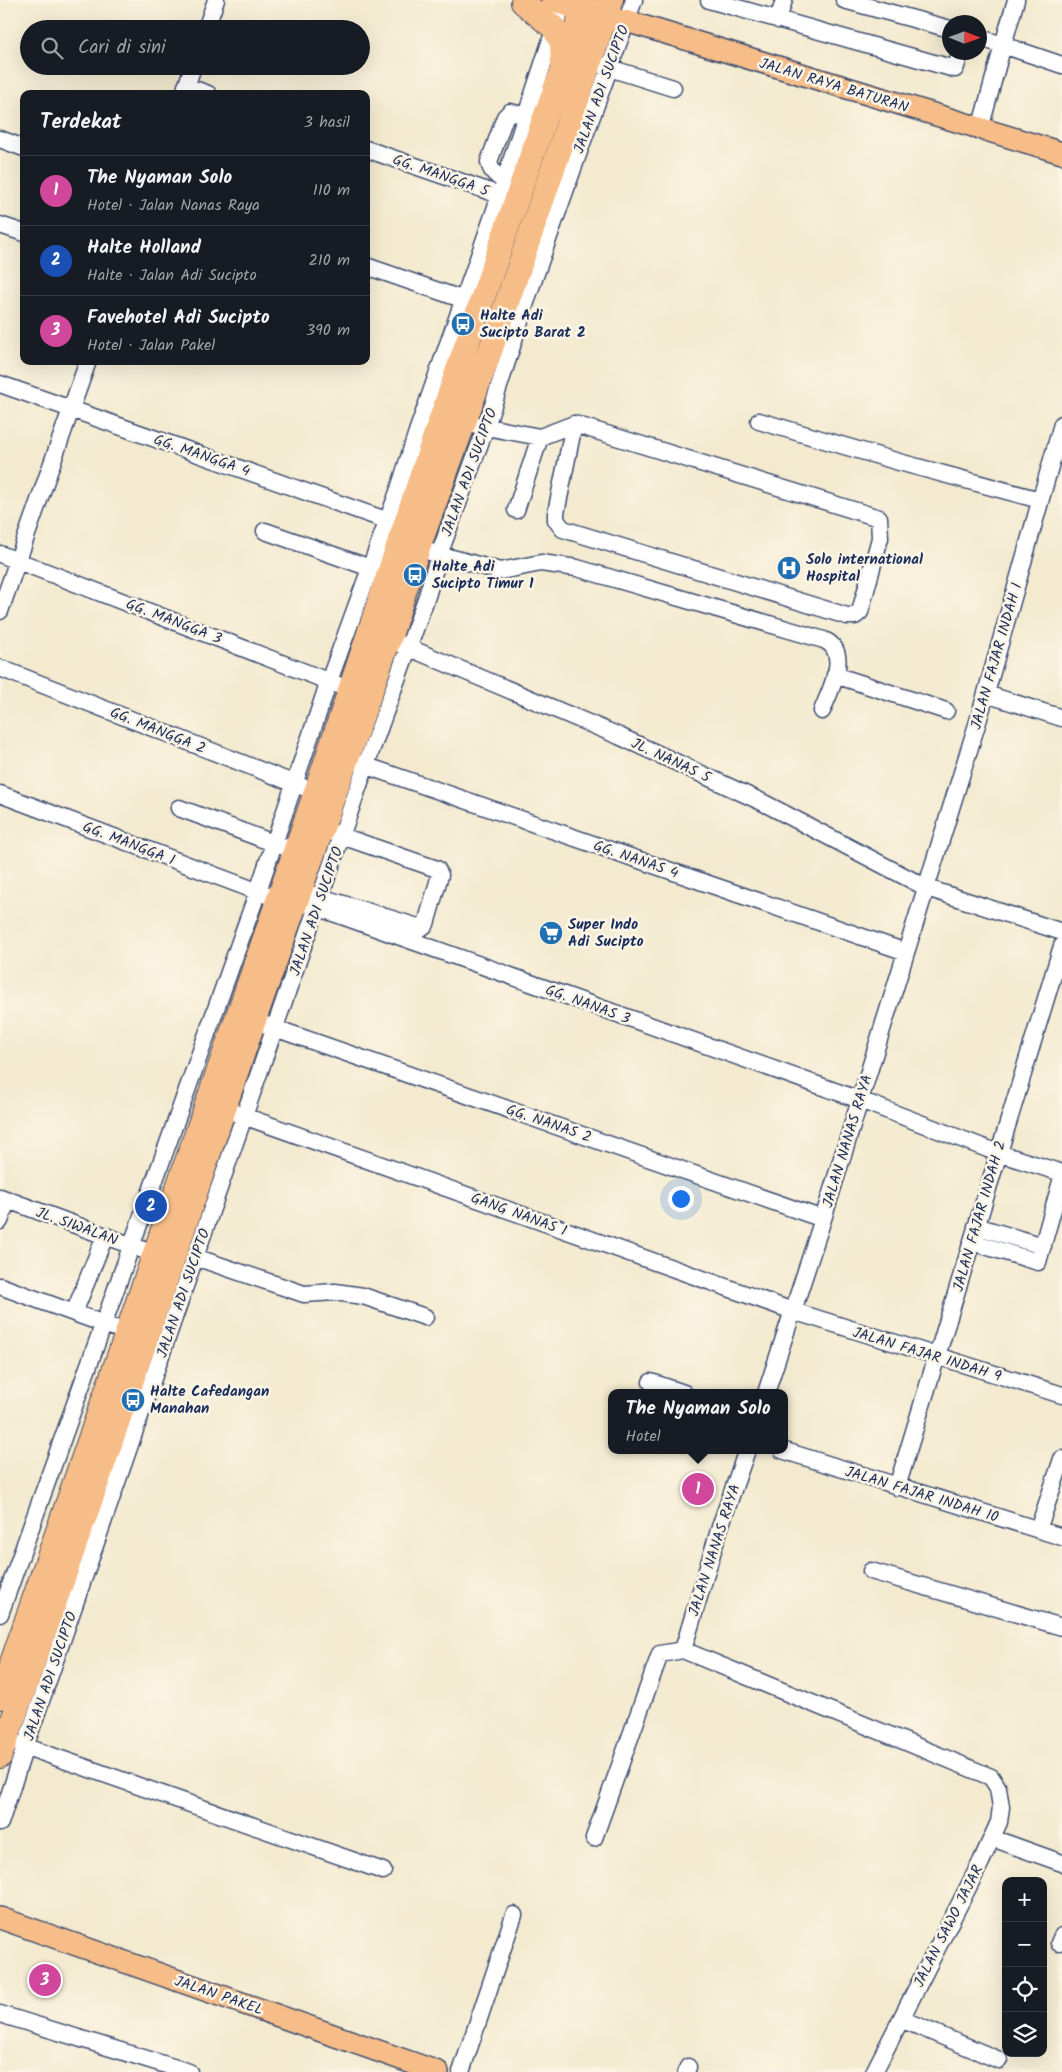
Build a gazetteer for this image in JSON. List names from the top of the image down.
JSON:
{
  "streets": {
    "highway": ["JALAN ADI SUCIPTO"],
    "main road": ["JALAN RAYA BATURAN", "JALAN PAKEL"],
    "street": [
      "GG. MANGGA 5",
      "GG. MANGGA 4",
      "GG. MANGGA 3",
      "JALAN FAJAR INDAH 1",
      "GG. MANGGA 2",
      "JL. NANAS 5",
      "GG. MANGGA 1",
      "GG. NANAS 4",
      "GG. NANAS 3",
      "GG. NANAS 2",
      "JALAN NANAS RAYA",
      "GANG NANAS 1",
      "JALAN FAJAR INDAH 2",
      "JL. SIWALAN",
      "JALAN FAJAR INDAH 9",
      "JALAN FAJAR INDAH 10",
      "JALAN SAWO JAJAR"
    ]
  },
  "crossings": [
    ["JALAN RAYA BATURAN", "JALAN ADI SUCIPTO"],
    ["JALAN ADI SUCIPTO", "GG. MANGGA 5"],
    ["JALAN ADI SUCIPTO", "GG. MANGGA 4"],
    ["JALAN ADI SUCIPTO", "GG. MANGGA 3"],
    ["JALAN ADI SUCIPTO", "GG. MANGGA 2"],
    ["JALAN ADI SUCIPTO", "JL. NANAS 5"],
    ["JALAN ADI SUCIPTO", "GG. MANGGA 1"],
    ["JALAN ADI SUCIPTO", "GG. NANAS 4"],
    ["JALAN ADI SUCIPTO", "GG. NANAS 3"],
    ["JALAN ADI SUCIPTO", "GG. NANAS 2"],
    ["JALAN ADI SUCIPTO", "GANG NANAS 1"],
    ["JALAN ADI SUCIPTO", "JL. SIWALAN"],
    ["JALAN FAJAR INDAH 1", "JL. NANAS 5"],
    ["JALAN FAJAR INDAH 1", "JALAN NANAS RAYA"],
    ["JL. NANAS 5", "JALAN NANAS RAYA"],
    ["GG. MANGGA 1", "GG. NANAS 3"],
    ["GG. NANAS 4", "JALAN NANAS RAYA"],
    ["GG. NANAS 3", "JALAN NANAS RAYA"],
    ["GG. NANAS 3", "JALAN FAJAR INDAH 2"],
    ["GG. NANAS 2", "JALAN NANAS RAYA"],
    ["JALAN NANAS RAYA", "GANG NANAS 1"],
    ["JALAN NANAS RAYA", "JALAN FAJAR INDAH 9"],
    ["JALAN NANAS RAYA", "JALAN SAWO JAJAR"],
    ["GANG NANAS 1", "JALAN FAJAR INDAH 9"],
    ["JALAN FAJAR INDAH 2", "JALAN FAJAR INDAH 9"],
    ["JALAN FAJAR INDAH 2", "JALAN FAJAR INDAH 10"]
  ],
  "places": {
    "bus stop": ["Halte Adi Sucipto Barat 2", "Halte Adi Sucipto Timur 1", "Halte Cafedangan Manahan"],
    "hospital": ["Solo international Hospital"],
    "supermarket": ["Super Indo Adi Sucipto"]
  },
  "north": "right",
  "page": {
    "search": "Cari di sini",
    "heading": ["Terdekat", "3 hasil"],
    "list": [
      {
        "mark": "1",
        "name": "The Nyaman Solo",
        "note": "Hotel · Jalan Nanas Raya",
        "value": "110 m"
      },
      {
        "mark": "2",
        "name": "Halte Holland",
        "note": "Halte · Jalan Adi Sucipto",
        "value": "210 m"
      },
      {
        "mark": "3",
        "name": "Favehotel Adi Sucipto",
        "note": "Hotel · Jalan Pakel",
        "value": "390 m"
      }
    ],
    "pins": ["2", "1", "3"],
    "popup": ["The Nyaman Solo", "Hotel"],
    "map_buttons": ["+", "−"]
  }
}
